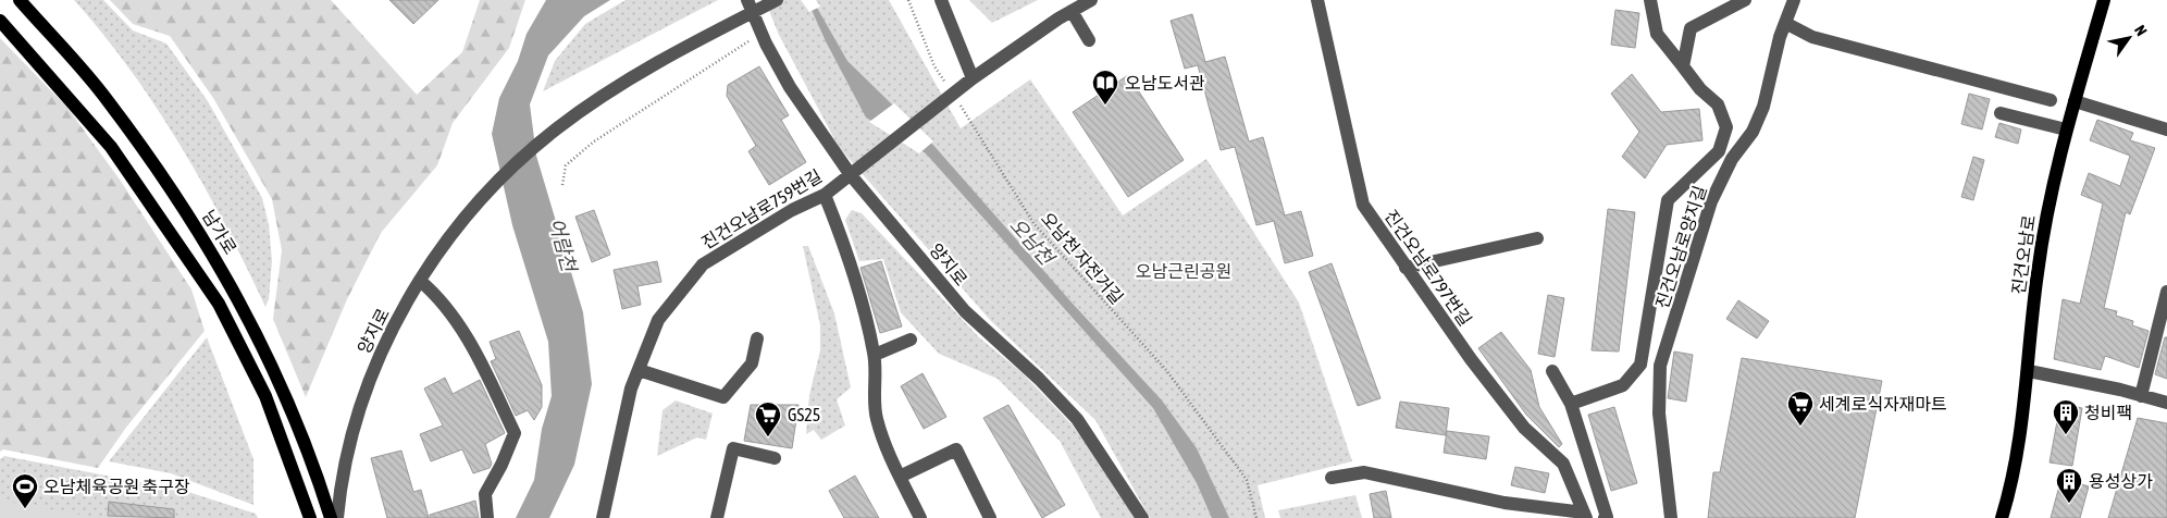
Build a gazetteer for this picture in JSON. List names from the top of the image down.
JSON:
{
  "streets": {
    "main road": ["남가로", "진건오남로"],
    "street": [
      "진건오남로759번길",
      "진건오남로양지길",
      "양지로",
      "진건오남로797번길"
    ],
    "path": ["오남천 자전거길"]
  },
  "crossings": [
    ["진건오남로759번길", "오남천 자전거길"],
    ["진건오남로759번길", "양지로"]
  ],
  "water": ["오남천", "어람천"],
  "parks": ["오남근린공원"],
  "places": {
    "library": ["오남도서관"],
    "supermarket": ["세계로식자재마트", "GS25"],
    "building": ["청비팩", "용성상가"],
    "sports": ["오남체육공원 축구장"]
  },
  "north": "top right"
}
